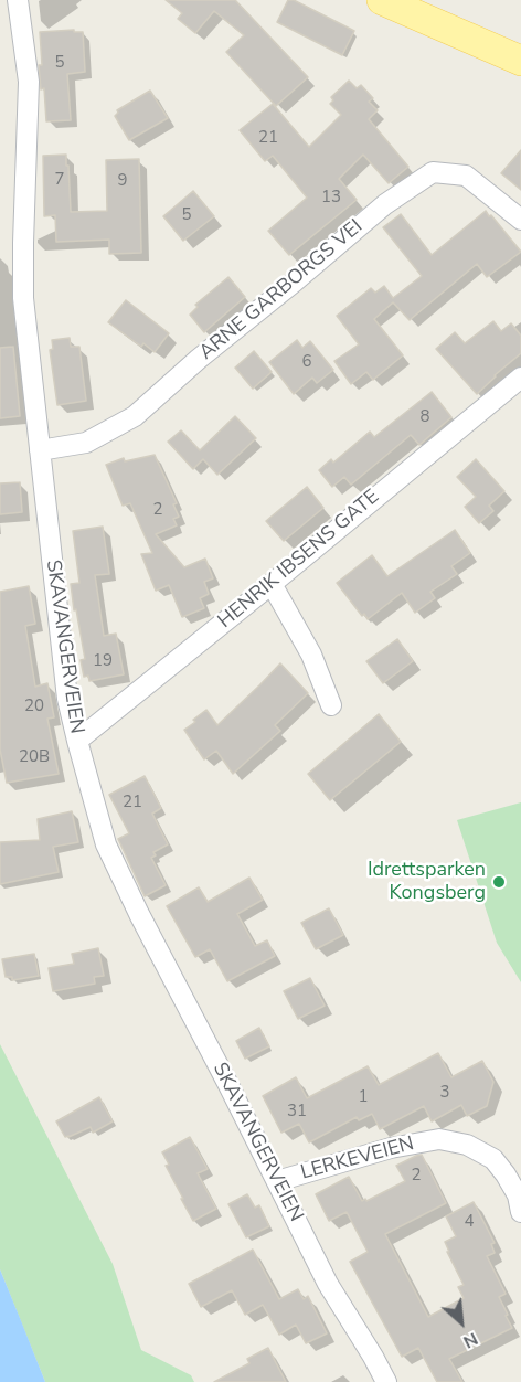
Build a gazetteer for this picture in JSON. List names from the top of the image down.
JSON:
{
  "streets": {
    "street": [
      "ARNE GARBORGS VEI",
      "HENRIK IBSENS GATE",
      "SKAVANGERVEIEN",
      "LERKEVEIEN"
    ]
  },
  "crossings": [
    ["ARNE GARBORGS VEI", "SKAVANGERVEIEN"],
    ["HENRIK IBSENS GATE", "SKAVANGERVEIEN"],
    ["SKAVANGERVEIEN", "LERKEVEIEN"]
  ],
  "places": ["Idrettsparken Kongsberg"],
  "house_numbers": [
    "5",
    "21",
    "7",
    "9",
    "13",
    "5",
    "6",
    "8",
    "2",
    "19",
    "20",
    "20B",
    "21",
    "3",
    "1",
    "31",
    "2",
    "4"
  ],
  "north": "bottom right"
}
